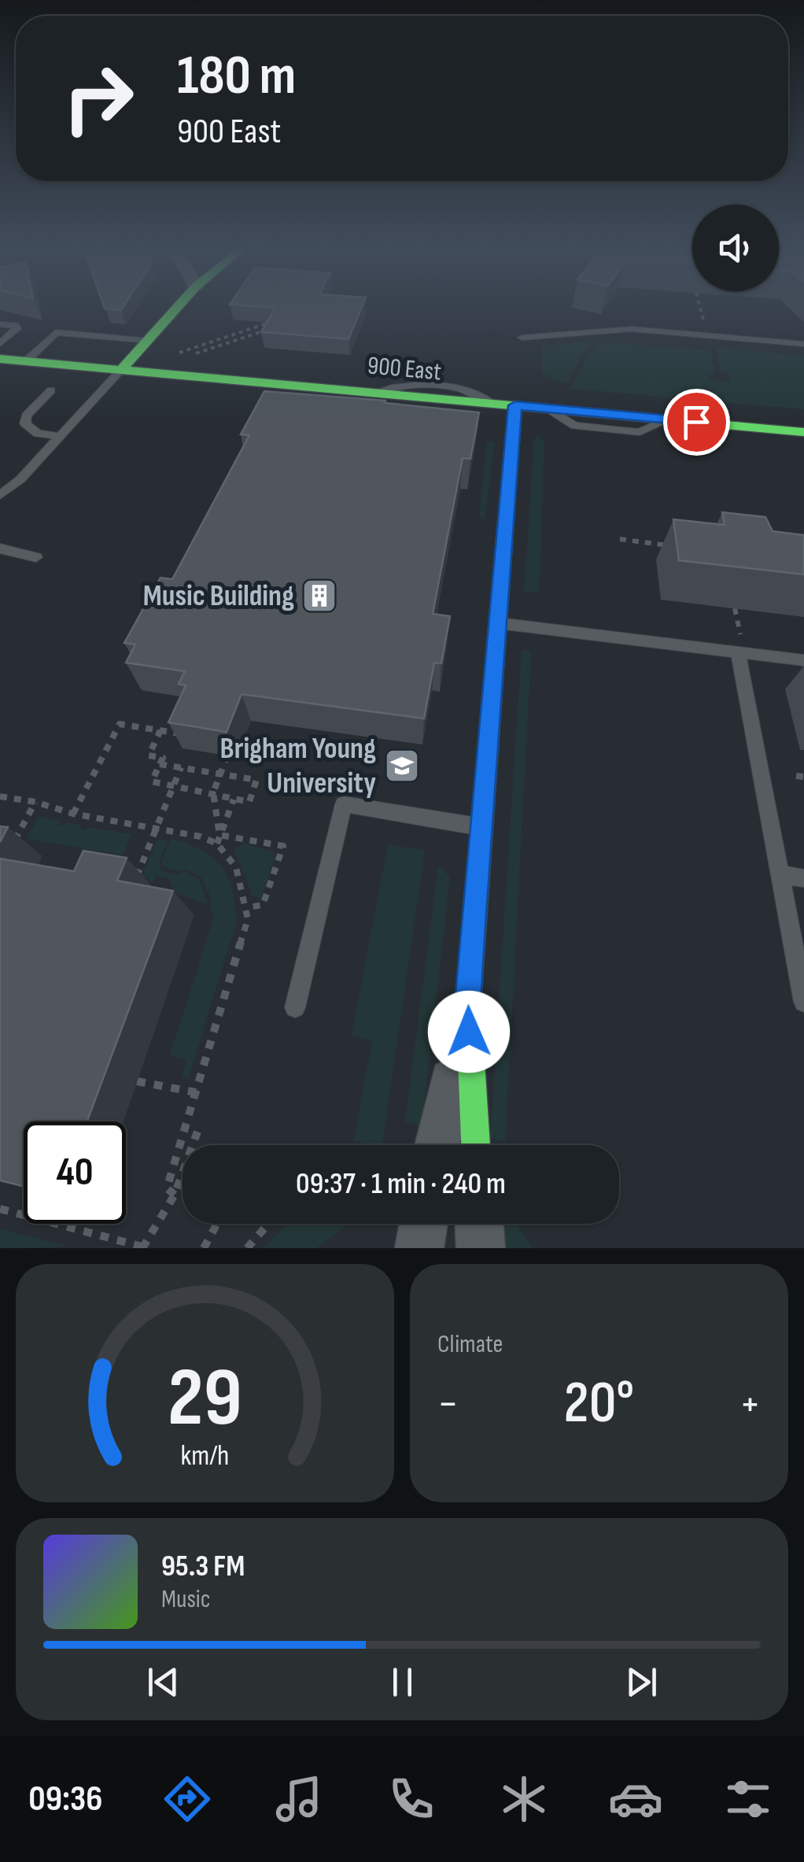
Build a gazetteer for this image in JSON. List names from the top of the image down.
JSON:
{
  "streets": {
    "street": ["900 East"]
  },
  "places": {
    "building": ["Music Building"],
    "school or university": ["Brigham Young University"]
  },
  "page": {
    "turn": ["180 m", "900 East"],
    "limit": "40",
    "trip": "09:37 · 1 min · 240 m",
    "tile": "Climate",
    "heat": ["−", "20°", "+"],
    "song": ["95.3 FM", "Music"],
    "tabs": "09:36",
    "gauge": ["29", "km/h"]
  }
}
